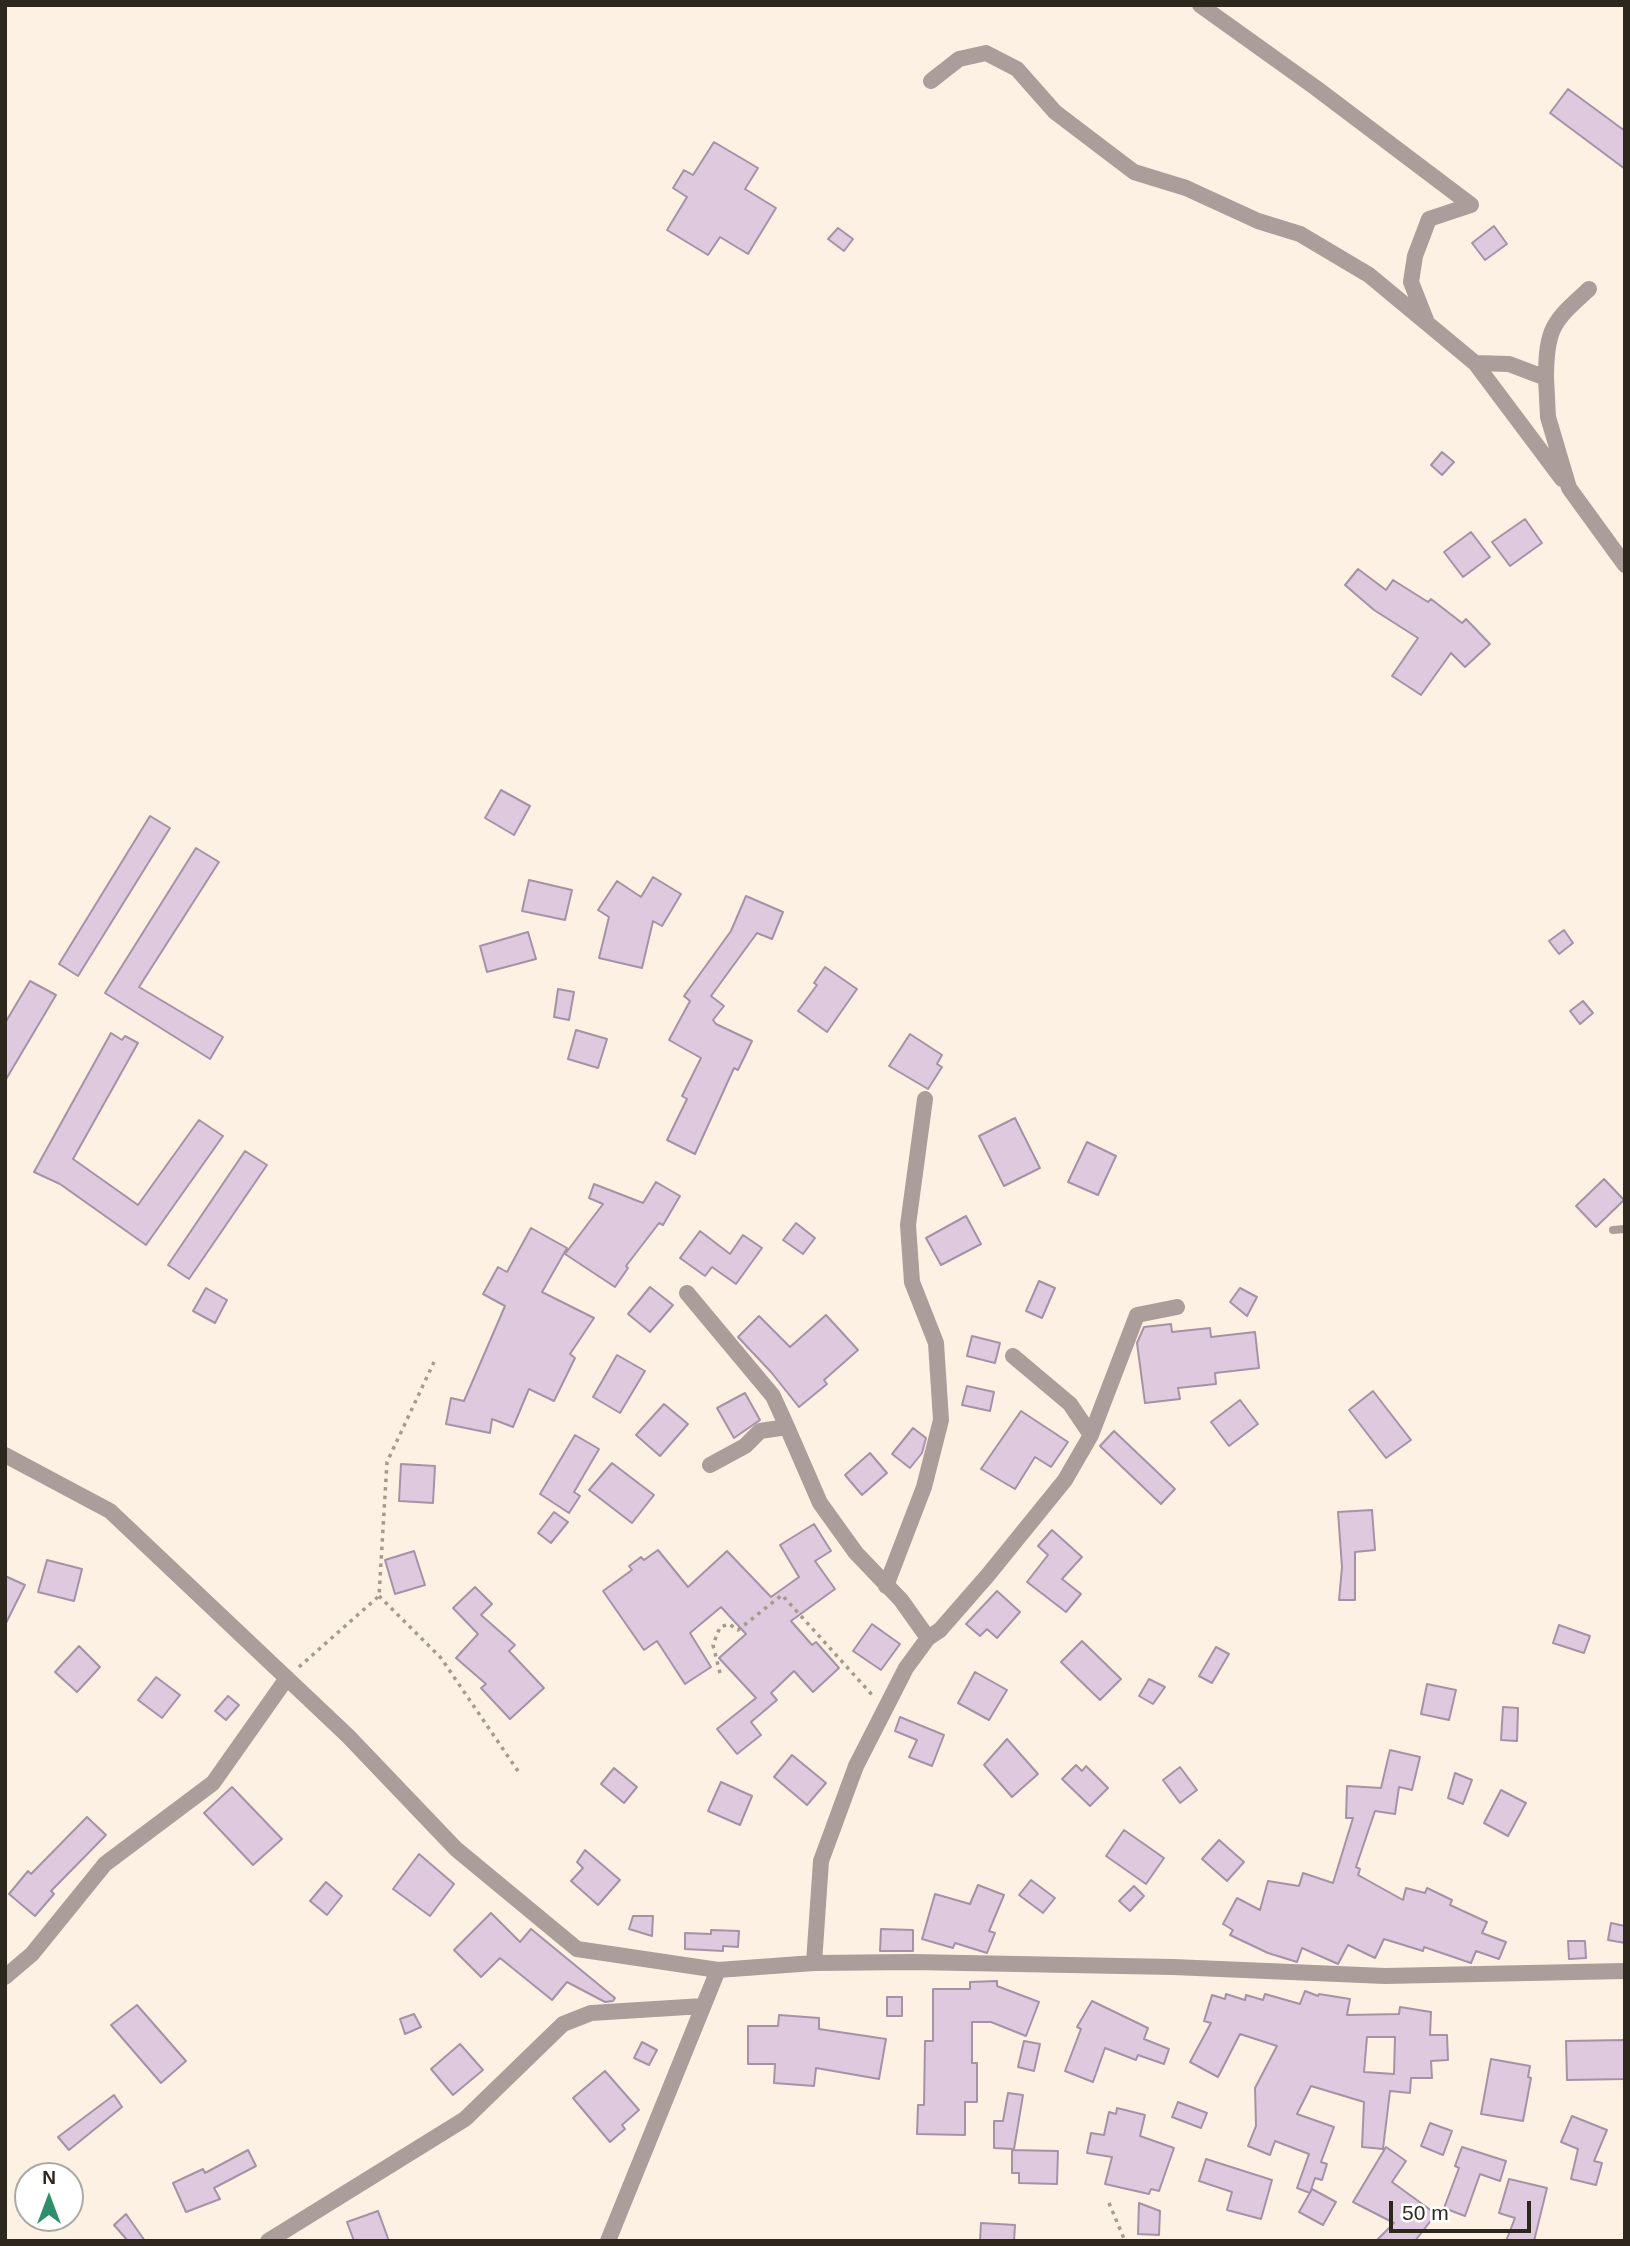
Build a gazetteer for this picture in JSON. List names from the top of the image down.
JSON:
{
  "scale_bar": "50 m",
  "north": "top"
}
